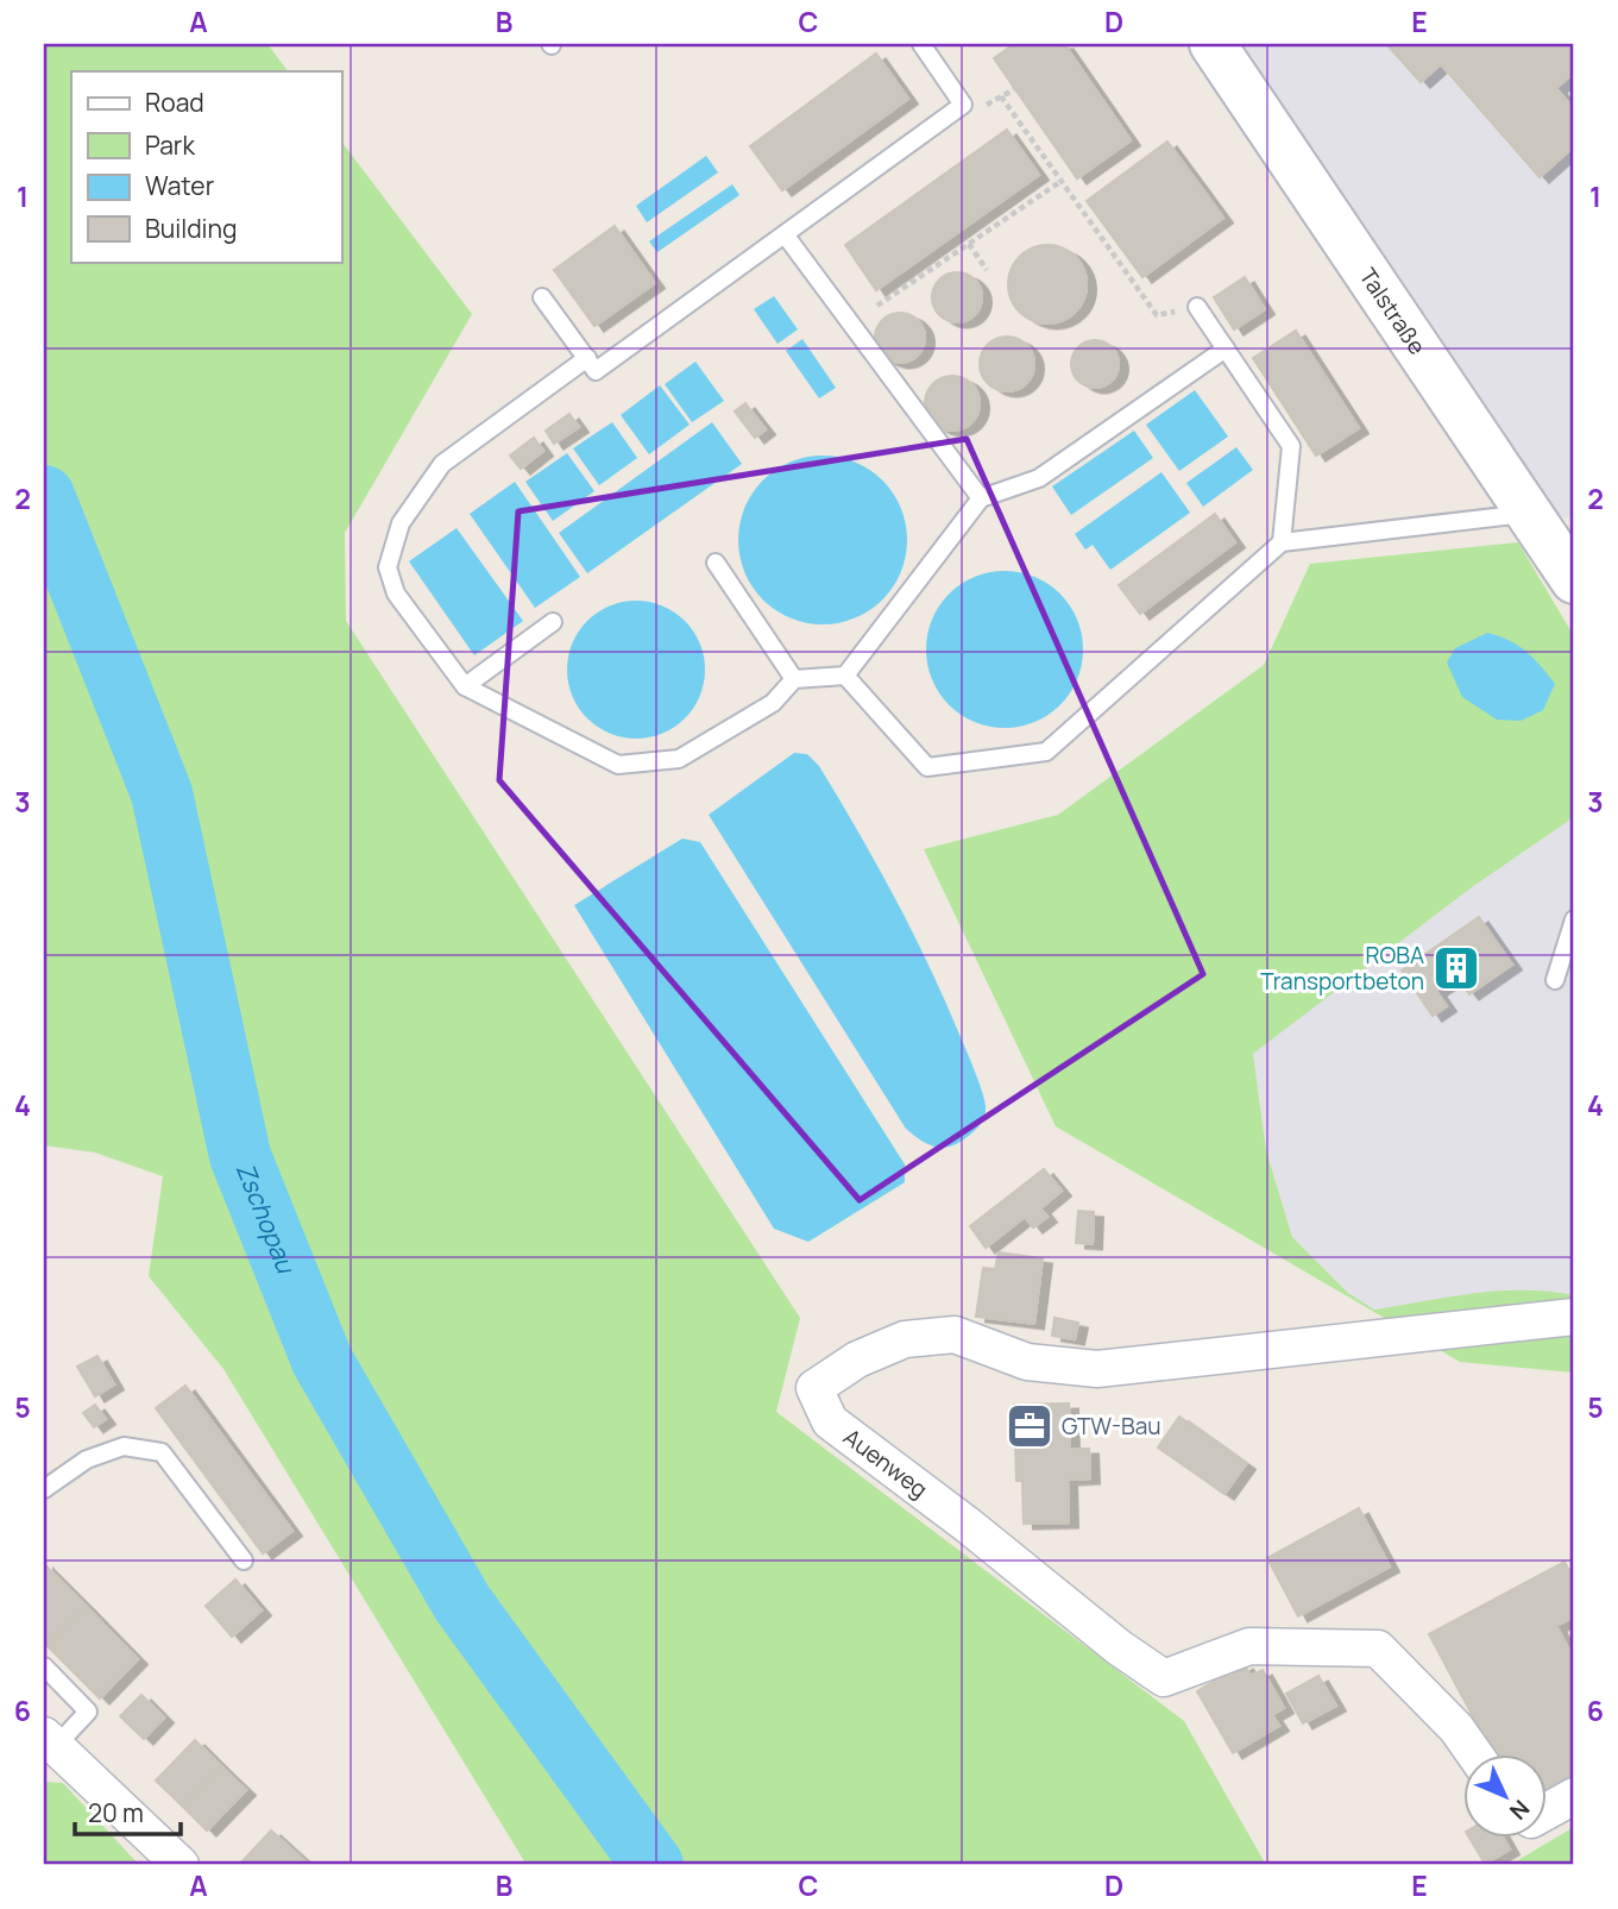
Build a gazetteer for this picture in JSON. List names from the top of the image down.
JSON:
{
  "streets": {
    "main road": ["Talstraße"],
    "street": ["Auenweg"]
  },
  "water": ["Zschopau"],
  "places": {
    "building": ["ROBA Transportbeton"],
    "office": ["GTW-Bau"]
  },
  "legend": [
    "Road",
    "Park",
    "Water",
    "Building"
  ],
  "scale_bar": "20 m",
  "north": "bottom right",
  "grid": {
    "columns": [
      "A",
      "B",
      "C",
      "D",
      "E"
    ],
    "rows": [
      "1",
      "2",
      "3",
      "4",
      "5",
      "6"
    ]
  }
}
